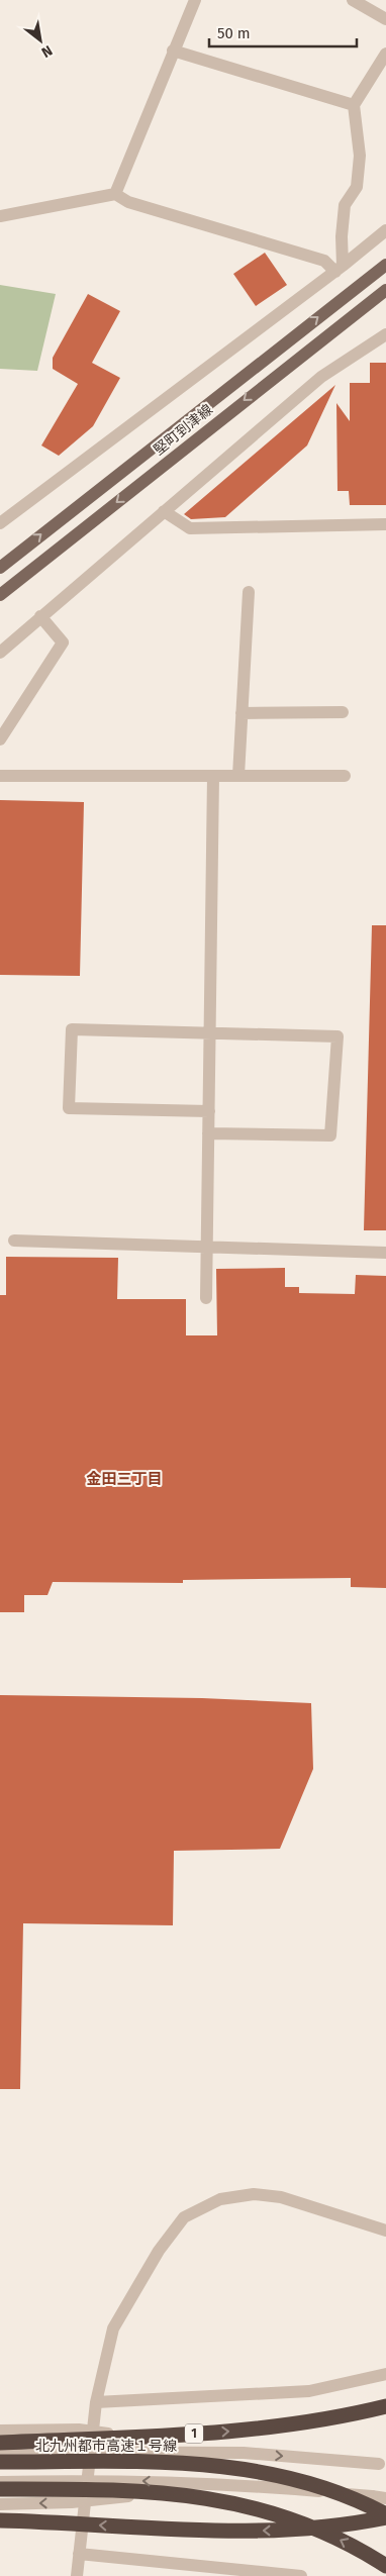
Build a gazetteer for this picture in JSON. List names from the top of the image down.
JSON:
{
  "streets": {
    "highway": ["1", "北九州都市高速１号線"],
    "main road": ["堅町到津線"]
  },
  "districts": ["金田三丁目"],
  "scale_bar": "50 m",
  "north": "bottom right"
}
